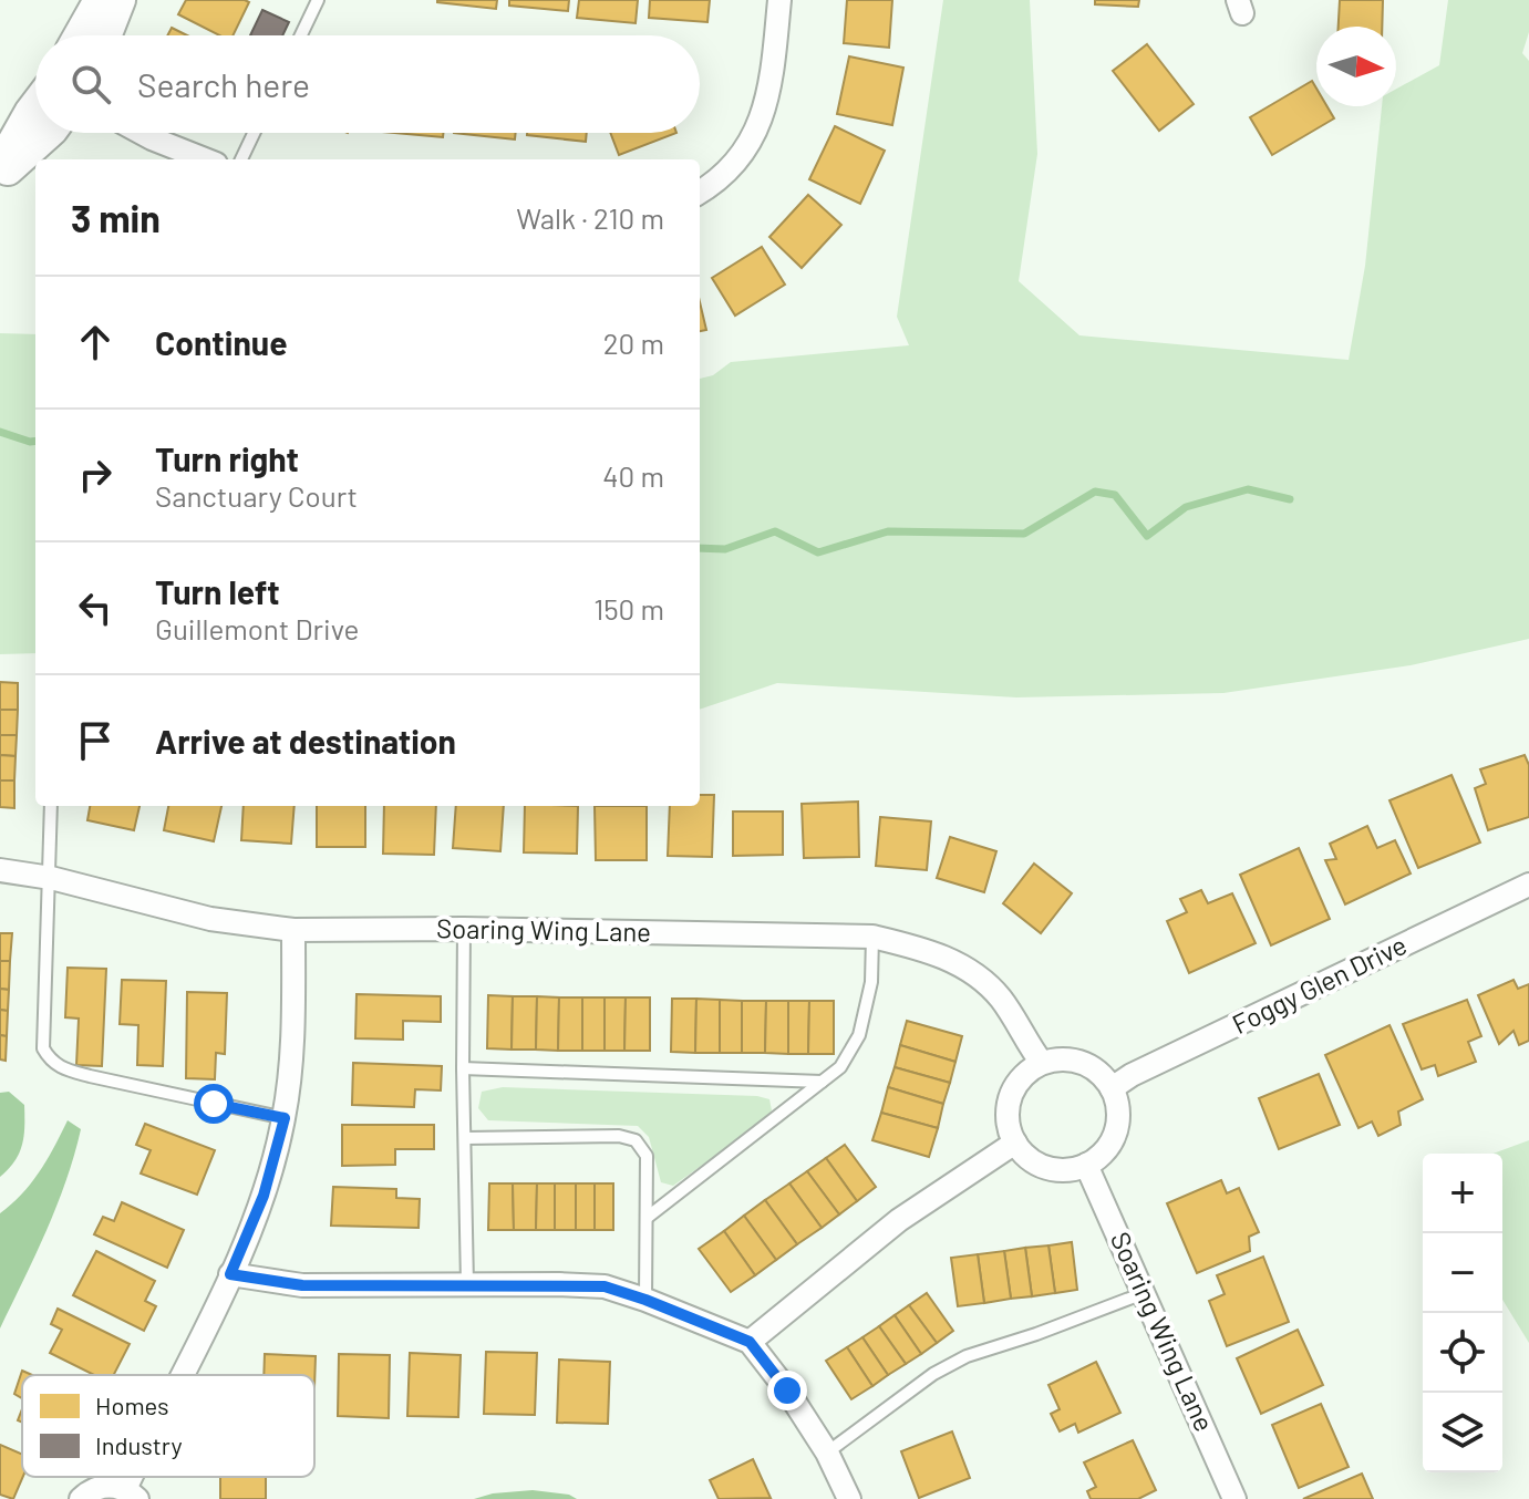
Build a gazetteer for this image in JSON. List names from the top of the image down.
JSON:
{
  "streets": {
    "street": ["Soaring Wing Lane", "Foggy Glen Drive"]
  },
  "crossings": [
    ["Soaring Wing Lane", "Foggy Glen Drive"]
  ],
  "legend": ["Homes", "Industry"],
  "north": "right",
  "page": {
    "search": "Search here",
    "heading": ["3 min", "Walk · 210 m"],
    "list": [
      ["Continue", "20 m"],
      ["Turn right", "Sanctuary Court", "40 m"],
      ["Turn left", "Guillemont Drive", "150 m"],
      "Arrive at destination"
    ],
    "map_buttons": ["+", "−"]
  }
}
